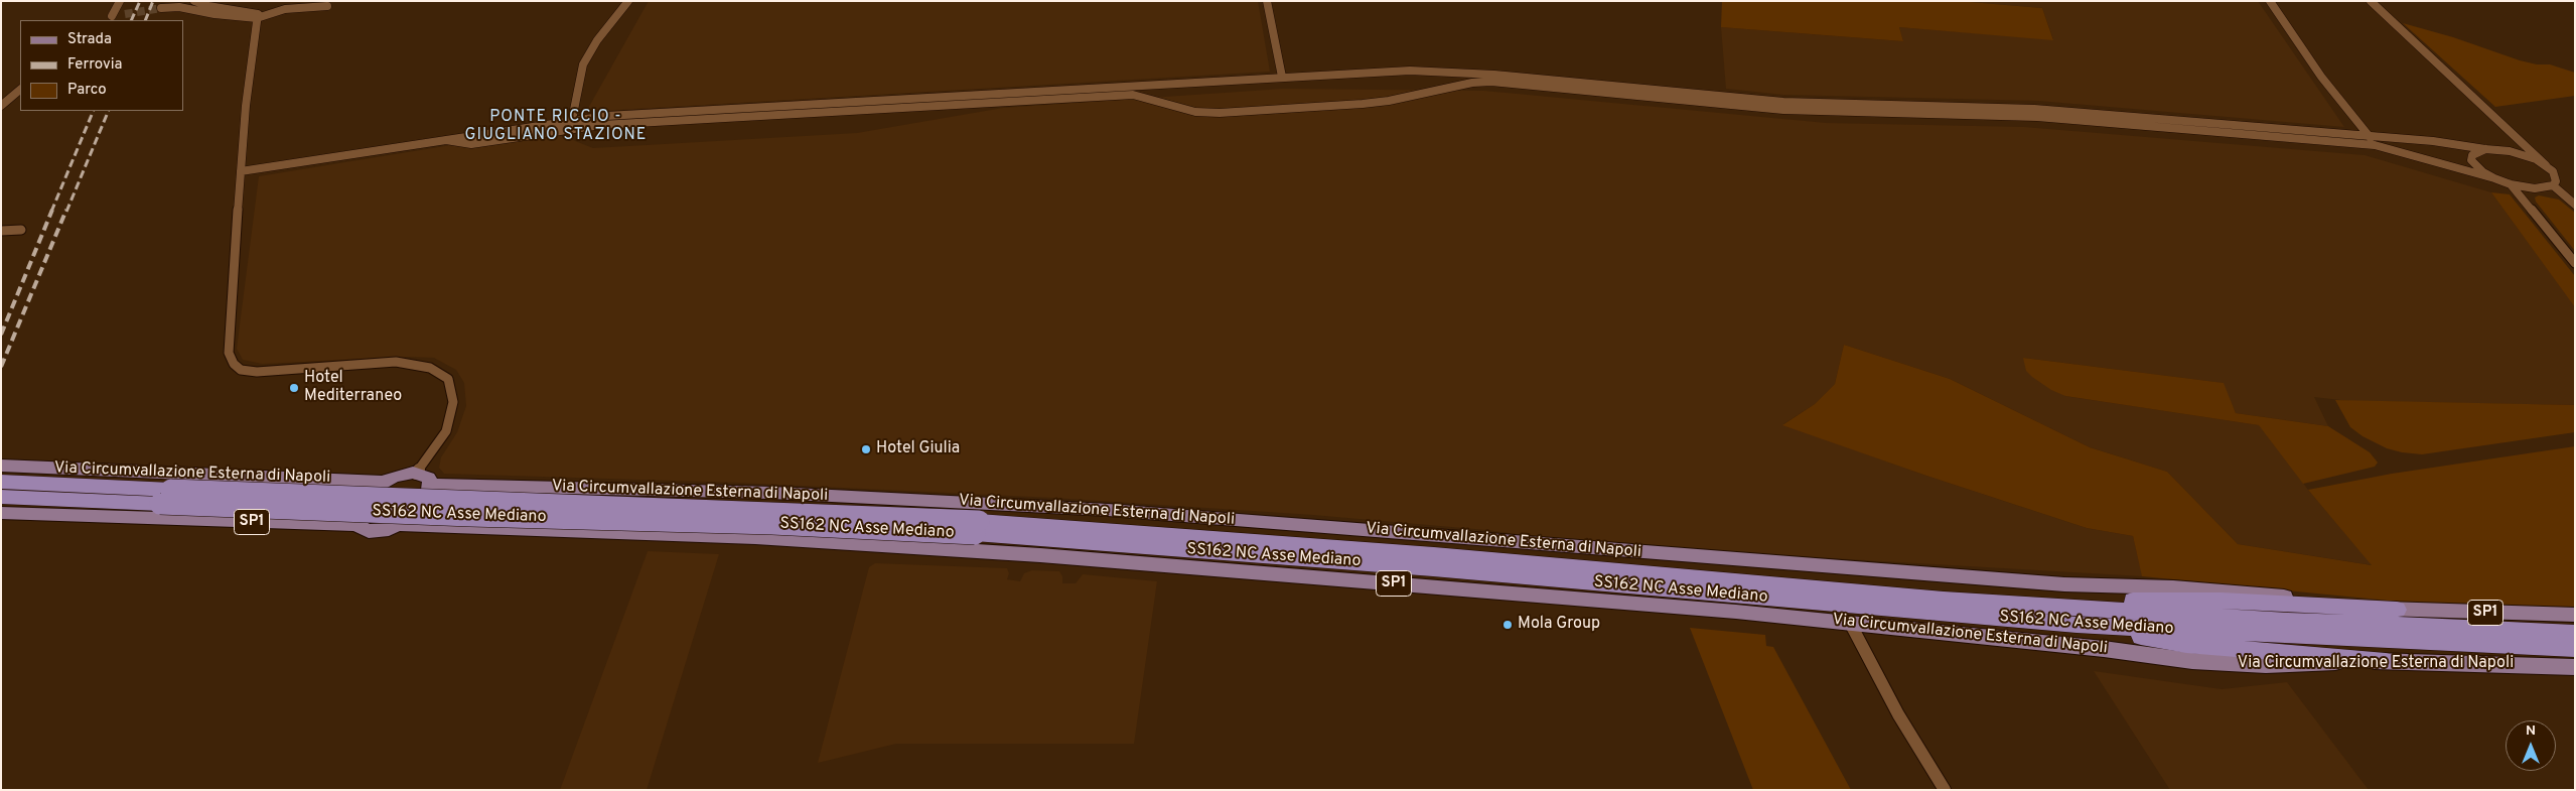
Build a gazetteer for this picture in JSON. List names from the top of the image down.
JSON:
{
  "streets": {
    "highway": ["SS162 NC Asse Mediano"],
    "main road": ["Via Circumvallazione Esterna di Napoli", "SP1"]
  },
  "districts": ["PONTE RICCIO - GIUGLIANO STAZIONE"],
  "places": ["Hotel Mediterraneo", "Hotel Giulia", "Mola Group"],
  "legend": ["Strada", "Ferrovia", "Parco"],
  "north": "top"
}
